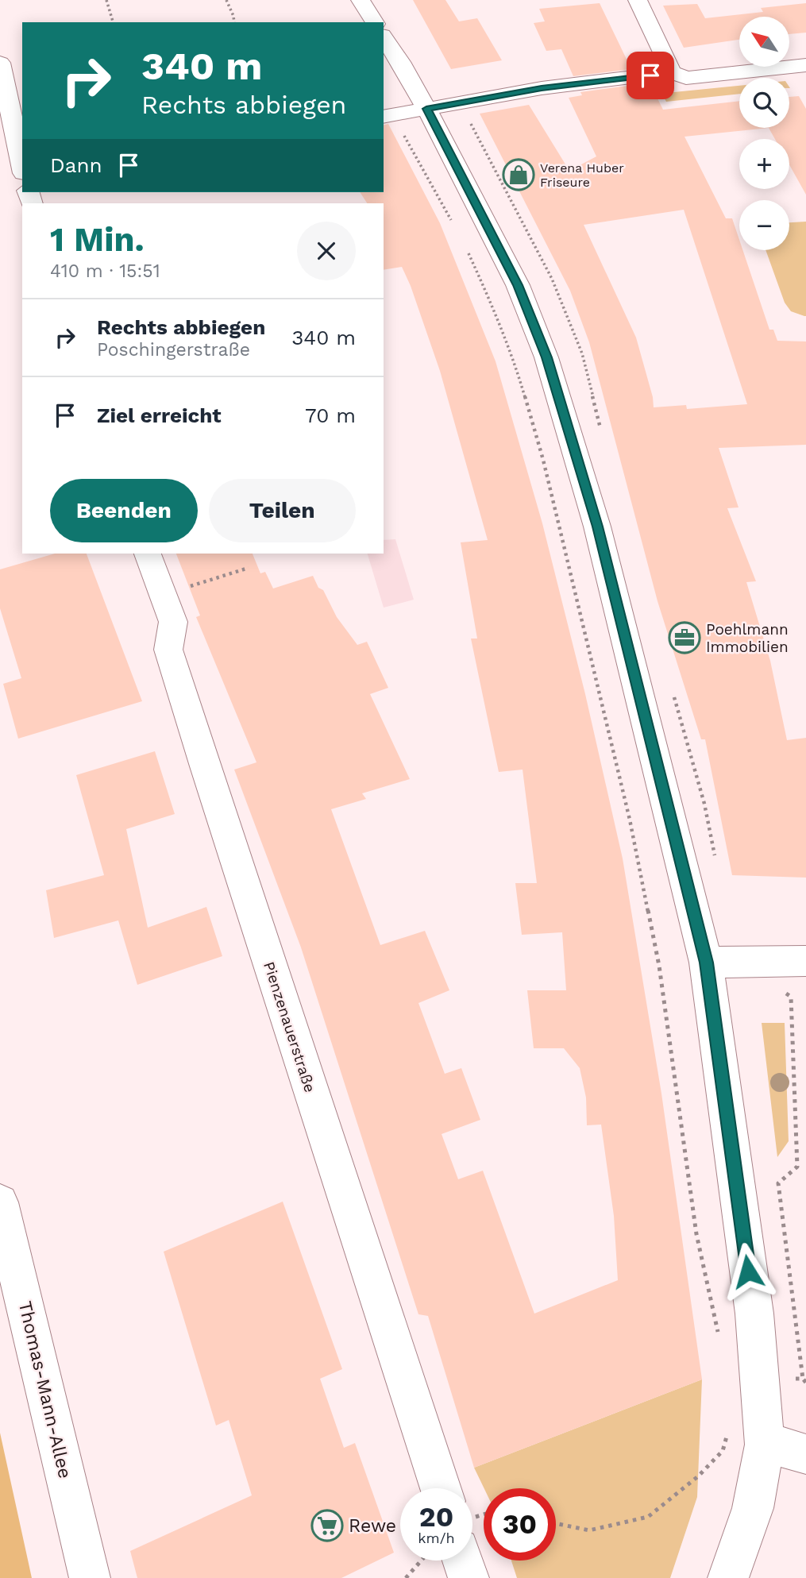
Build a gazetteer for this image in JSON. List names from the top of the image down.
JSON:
{
  "streets": {
    "street": ["Pienzenauerstraße", "Thomas-Mann-Allee"]
  },
  "places": {
    "shop": ["Verena Huber Friseure"],
    "office": ["Poehlmann Immobilien"],
    "supermarket": ["Rewe"]
  },
  "north": "top left",
  "page": {
    "map_buttons": ["+", "−"],
    "turn": ["340 m", "Rechts abbiegen"],
    "then": "Dann",
    "heading": ["1 Min.", "410 m · 15:51"],
    "list": [
      {
        "name": "Rechts abbiegen",
        "note": "Poschingerstraße",
        "value": "340 m"
      },
      {
        "name": "Ziel erreicht",
        "value": "70 m"
      }
    ],
    "buttons": ["Beenden", "Teilen"],
    "speed": "20 km/h",
    "limit": "30"
  }
}
